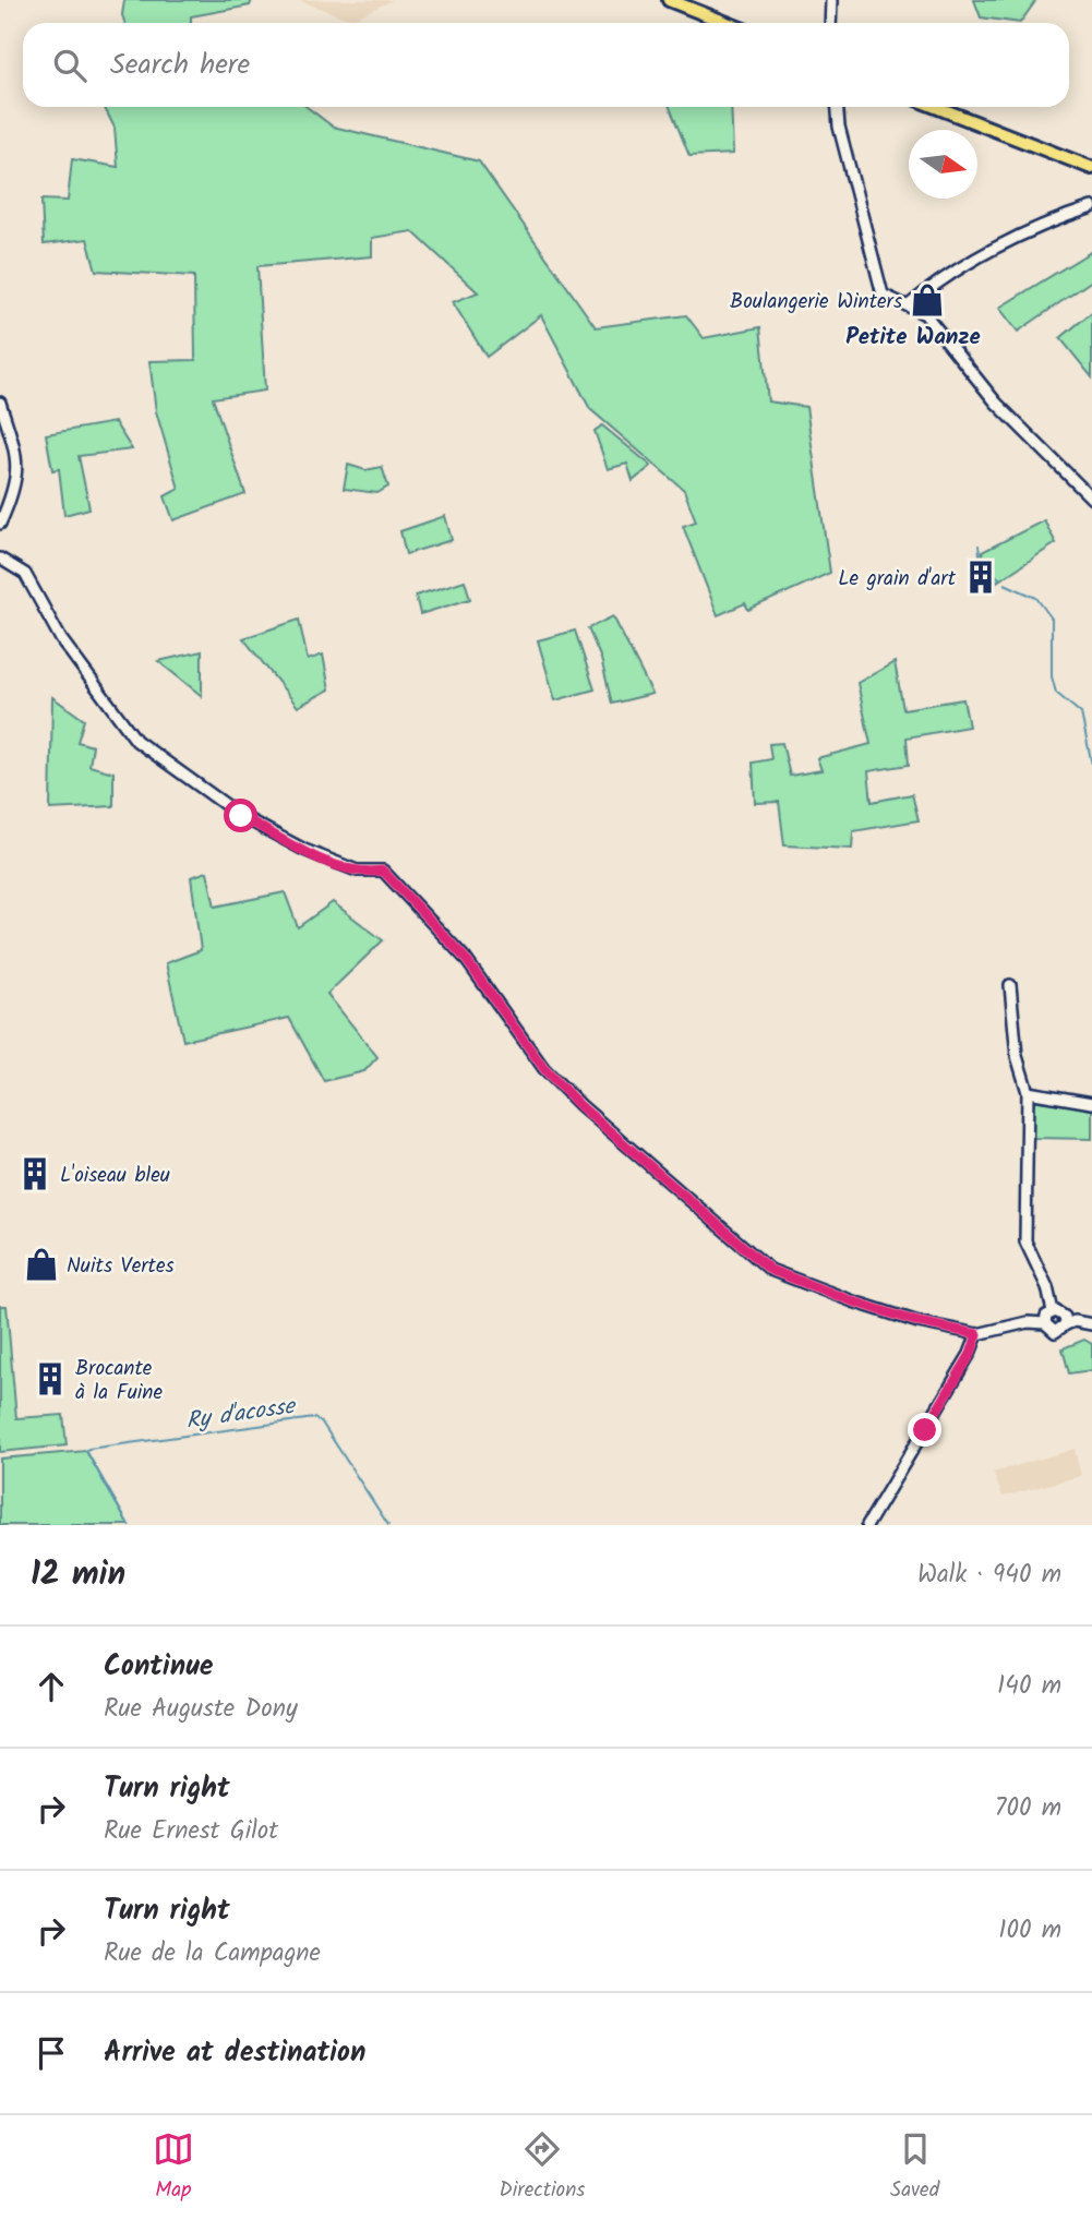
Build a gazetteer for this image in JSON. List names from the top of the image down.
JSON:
{
  "districts": ["Petite Wanze"],
  "water": ["Ry d'acosse"],
  "places": {
    "shop": ["Boulangerie Winters", "Nuits Vertes"],
    "building": ["Le grain d'art", "L'oiseau bleu", "Brocante à la Fuine"]
  },
  "north": "right",
  "page": {
    "search": "Search here",
    "heading": ["12 min", "Walk · 940 m"],
    "list": [
      ["Continue", "Rue Auguste Dony", "140 m"],
      ["Turn right", "Rue Ernest Gilot", "700 m"],
      ["Turn right", "Rue de la Campagne", "100 m"],
      "Arrive at destination"
    ],
    "nav": ["Map", "Directions", "Saved"]
  }
}
